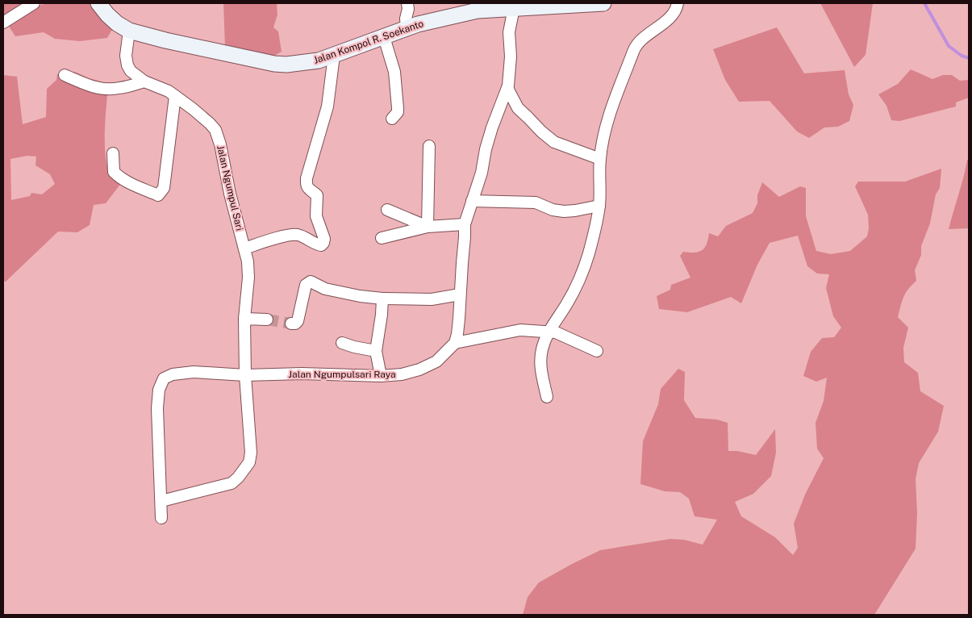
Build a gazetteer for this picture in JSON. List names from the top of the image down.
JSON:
{
  "streets": {
    "main road": ["Jalan Kompol R. Soekanto"],
    "street": ["Jalan Ngumpul Sari", "Jalan Ngumpulsari Raya"]
  },
  "crossings": [
    ["Jalan Kompol R. Soekanto", "Jalan Ngumpul Sari"],
    ["Jalan Ngumpul Sari", "Jalan Ngumpulsari Raya"]
  ]
}
